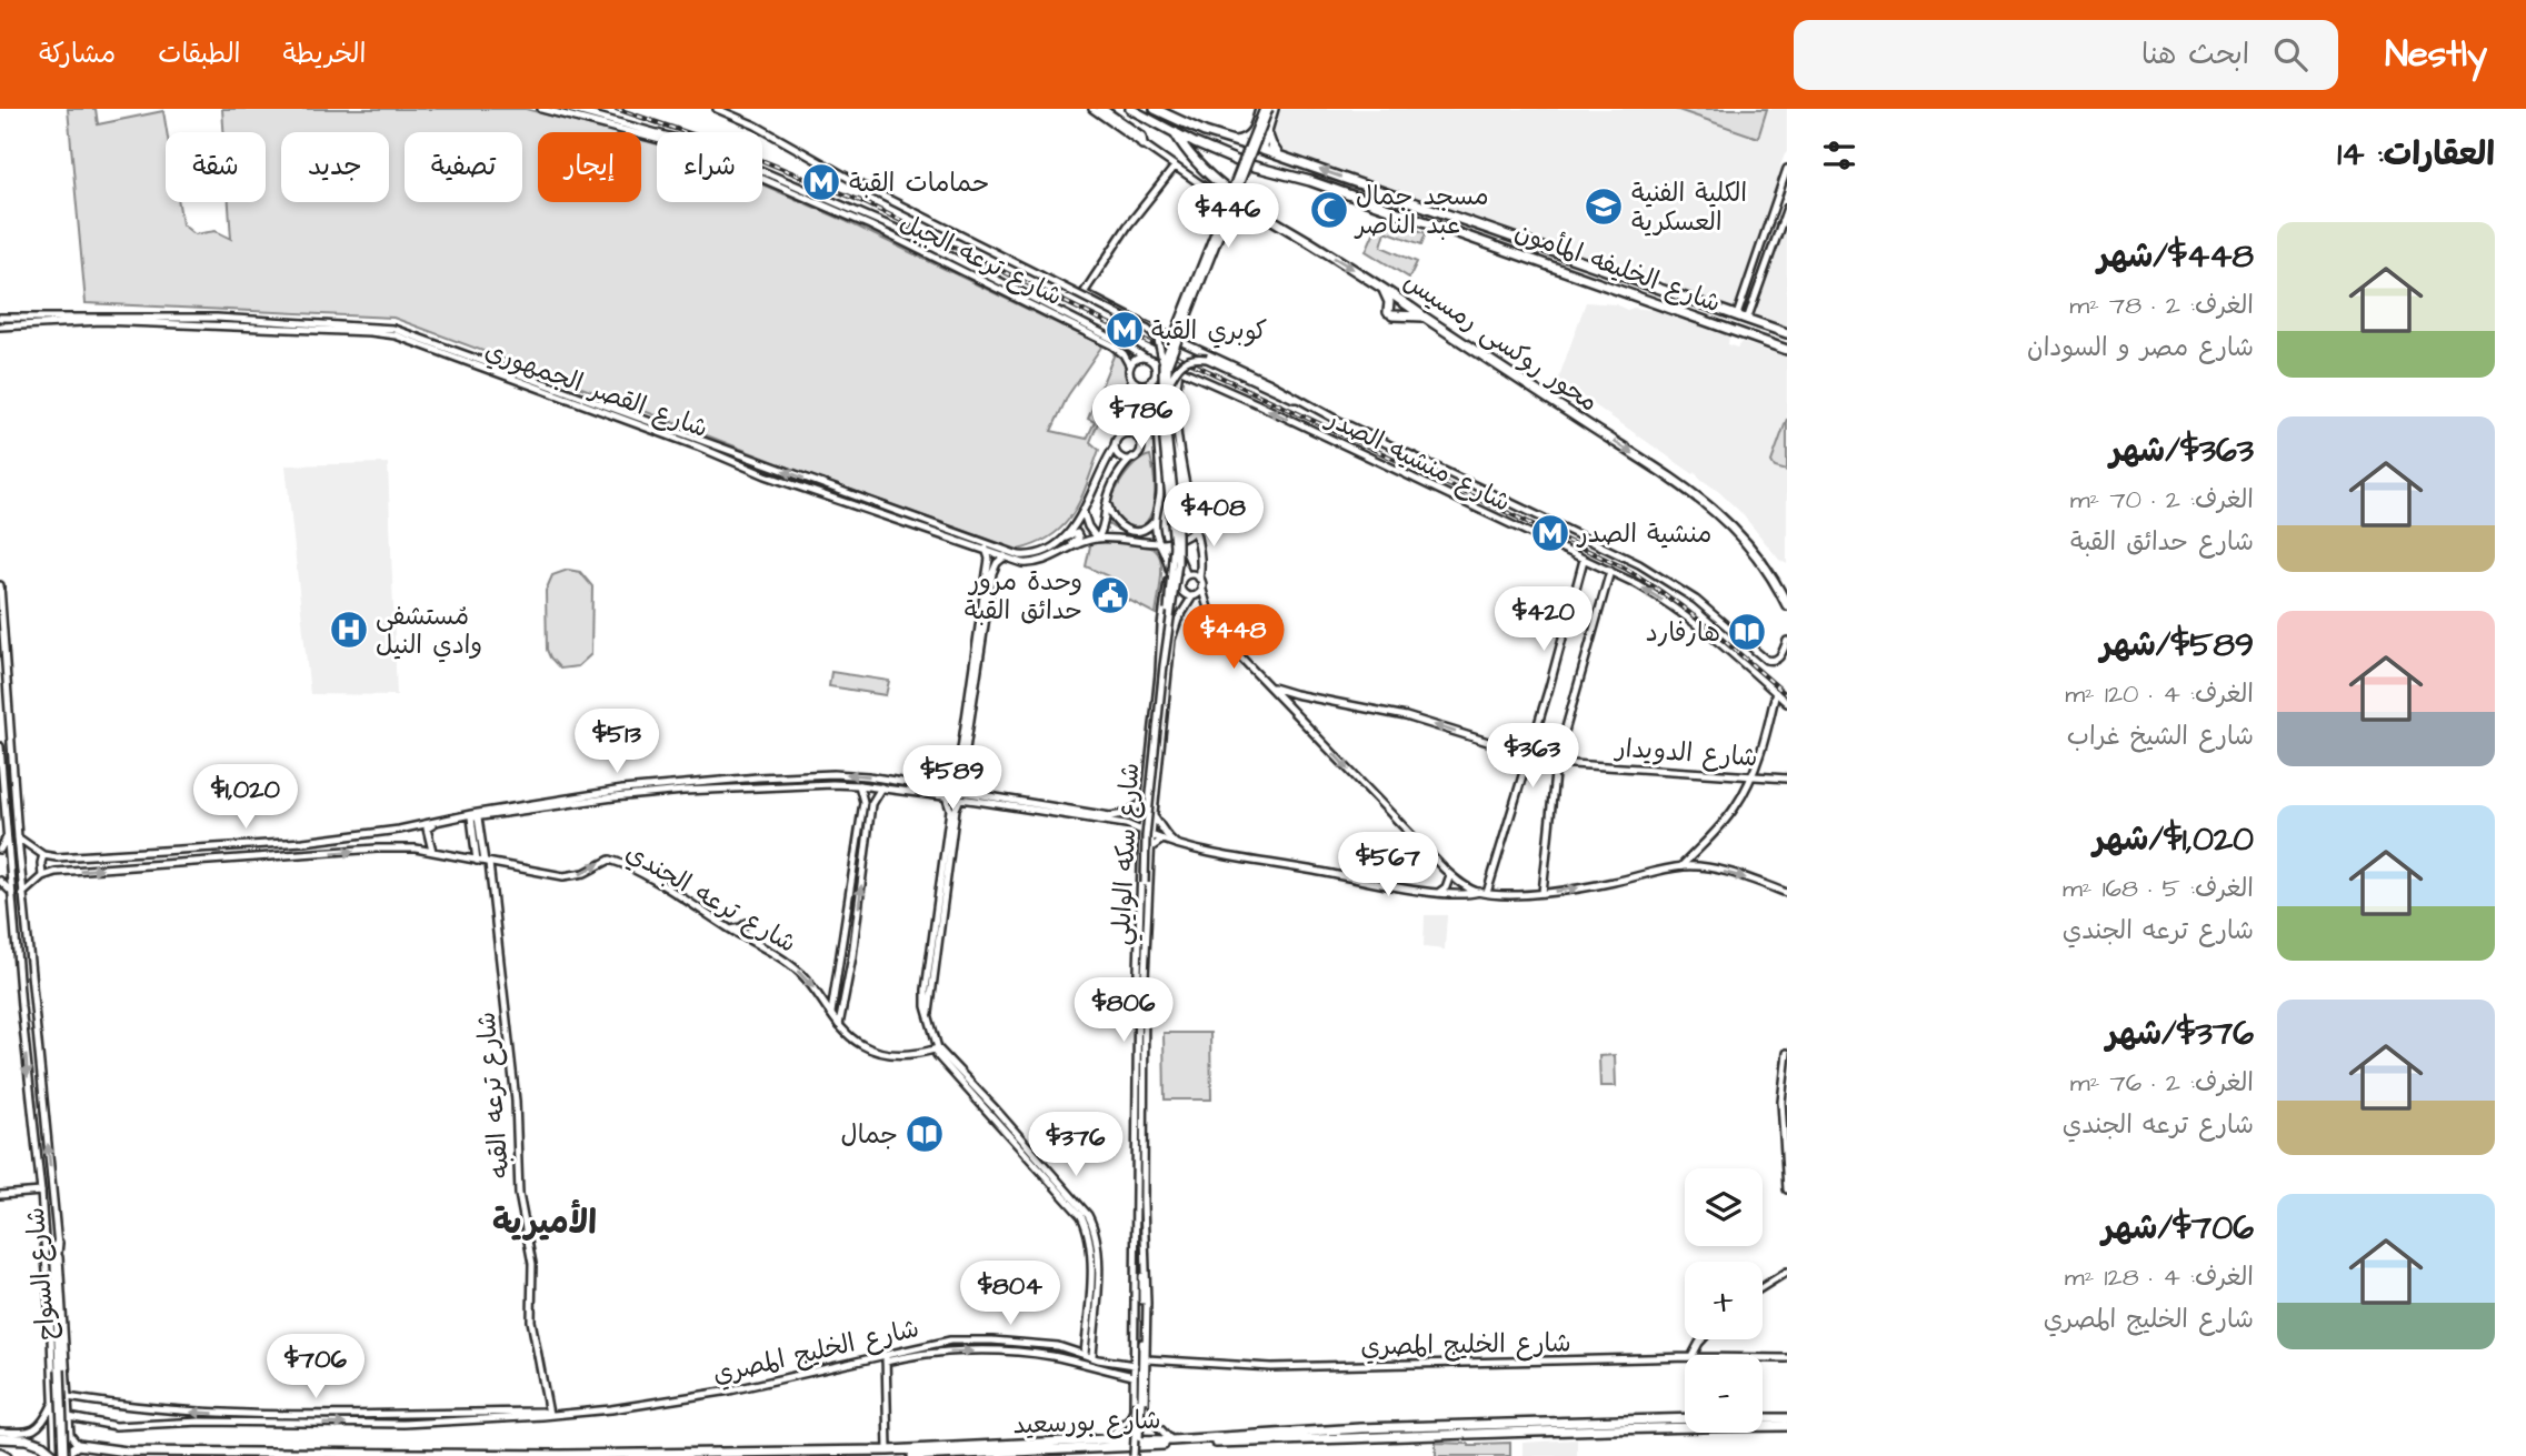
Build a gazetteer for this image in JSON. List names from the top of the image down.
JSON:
{
  "streets": {
    "main road": [
      "شارع ترعه الجبل",
      "شارع الخليفه المأمون",
      "محور روكسى رمسيس",
      "شارع القصر الجمهوري",
      "شارع منشيه الصدر",
      "شارع الدويدار",
      "شارع سكه الوايلي",
      "شارع ترعه الجندي",
      "شارع ترعه القبه",
      "شارع السواح",
      "شارع الخليج المصري",
      "شارع بورسعيد"
    ]
  },
  "crossings": [
    ["شارع ترعه الجبل", "شارع منشيه الصدر"],
    ["شارع الخليفه المأمون", "محور روكسى رمسيس"],
    ["شارع القصر الجمهوري", "شارع سكه الوايلي"],
    ["شارع سكه الوايلي", "شارع الخليج المصري"],
    ["شارع ترعه الجندي", "شارع ترعه القبه"],
    ["شارع ترعه القبه", "شارع الخليج المصري"],
    ["شارع السواح", "شارع الخليج المصري"]
  ],
  "one_way": ["محور روكسى رمسيس", "شارع الدويدار"],
  "districts": ["الأميرية"],
  "places": {
    "metro station": ["حمامات القبة", "كوبري القبة", "منشية الصدر"],
    "school or university": ["الكلية الفنية العسكرية"],
    "mosque": ["مسجد جمال عبد الناصر"],
    "public building": ["وحدة مرور حدائق القبة"],
    "hospital": ["مُستشفى وادي النيل"],
    "library": ["هارفارد", "جمال"]
  },
  "page": {
    "header": "Nestly",
    "search": "ابحث هنا",
    "nav": ["الخريطة", "الطبقات", "مشاركة"],
    "heading": "العقارات: 14",
    "chip": [
      "شراء",
      "إيجار",
      "تصفية",
      "جديد",
      "شقة"
    ],
    "price": [
      "$446",
      "$786",
      "$408",
      "$420",
      "$448",
      "$513",
      "$363",
      "$589",
      "$1,020",
      "$567",
      "$806",
      "$376",
      "$804",
      "$706"
    ],
    "list": [
      {
        "name": "$448/شهر",
        "note": "الغرف: 2 · 78 m² · شارع مصر و السودان"
      },
      {
        "name": "$363/شهر",
        "note": "الغرف: 2 · 70 m² · شارع حدائق القبة"
      },
      {
        "name": "$589/شهر",
        "note": "الغرف: 4 · 120 m² · شارع الشيخ غراب"
      },
      {
        "name": "$1,020/شهر",
        "note": "الغرف: 5 · 168 m² · شارع ترعه الجندي"
      },
      {
        "name": "$376/شهر",
        "note": "الغرف: 2 · 76 m² · شارع ترعه الجندي"
      },
      {
        "name": "$706/شهر",
        "note": "الغرف: 4 · 128 m² · شارع الخليج المصري"
      }
    ],
    "map_buttons": ["+", "−"]
  }
}
